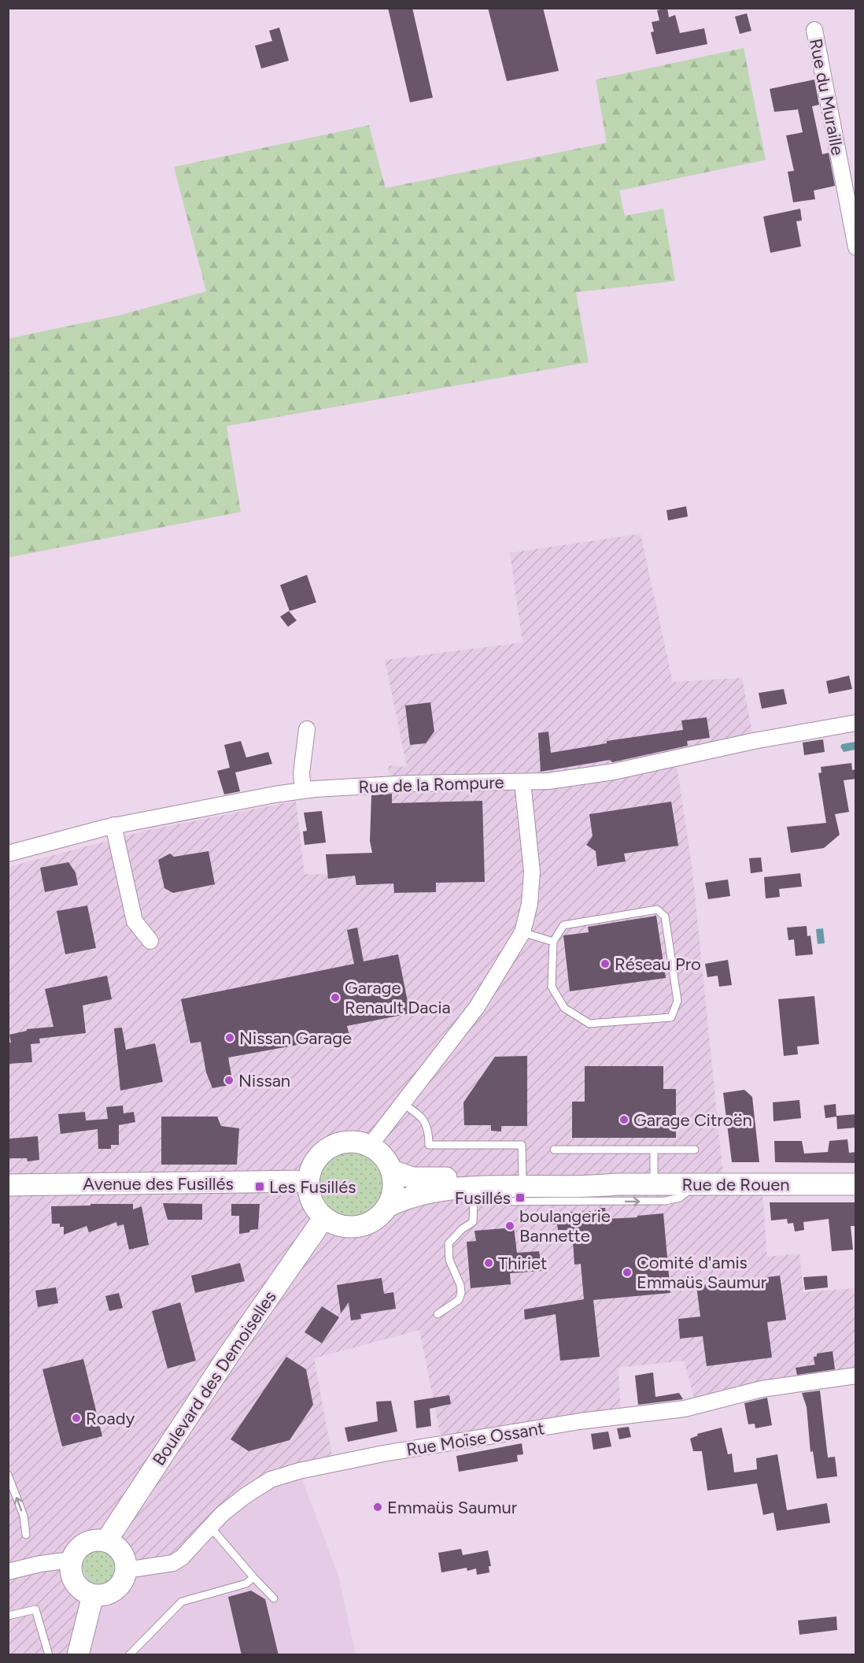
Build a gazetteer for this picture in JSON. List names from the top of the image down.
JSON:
{
  "streets": {
    "main road": ["Avenue des Fusillés", "Rue de Rouen", "Boulevard des Demoiselles"],
    "street": ["Rue du Muraille", "Rue de la Rompure", "Rue Moïse Ossant"]
  },
  "crossings": [
    ["Avenue des Fusillés", "Rue de Rouen"],
    ["Avenue des Fusillés", "Boulevard des Demoiselles"],
    ["Rue de Rouen", "Boulevard des Demoiselles"],
    ["Boulevard des Demoiselles", "Rue Moïse Ossant"]
  ],
  "places": {
    "other": [
      "Réseau Pro",
      "Garage Renault Dacia",
      "Nissan Garage",
      "Nissan",
      "Garage Citroën",
      "boulangerie Bannette",
      "Thiriet",
      "Comité d'amis Emmaüs Saumur",
      "Roady",
      "Emmaüs Saumur"
    ],
    "transit": ["Les Fusillés", "Fusillés"]
  }
}
